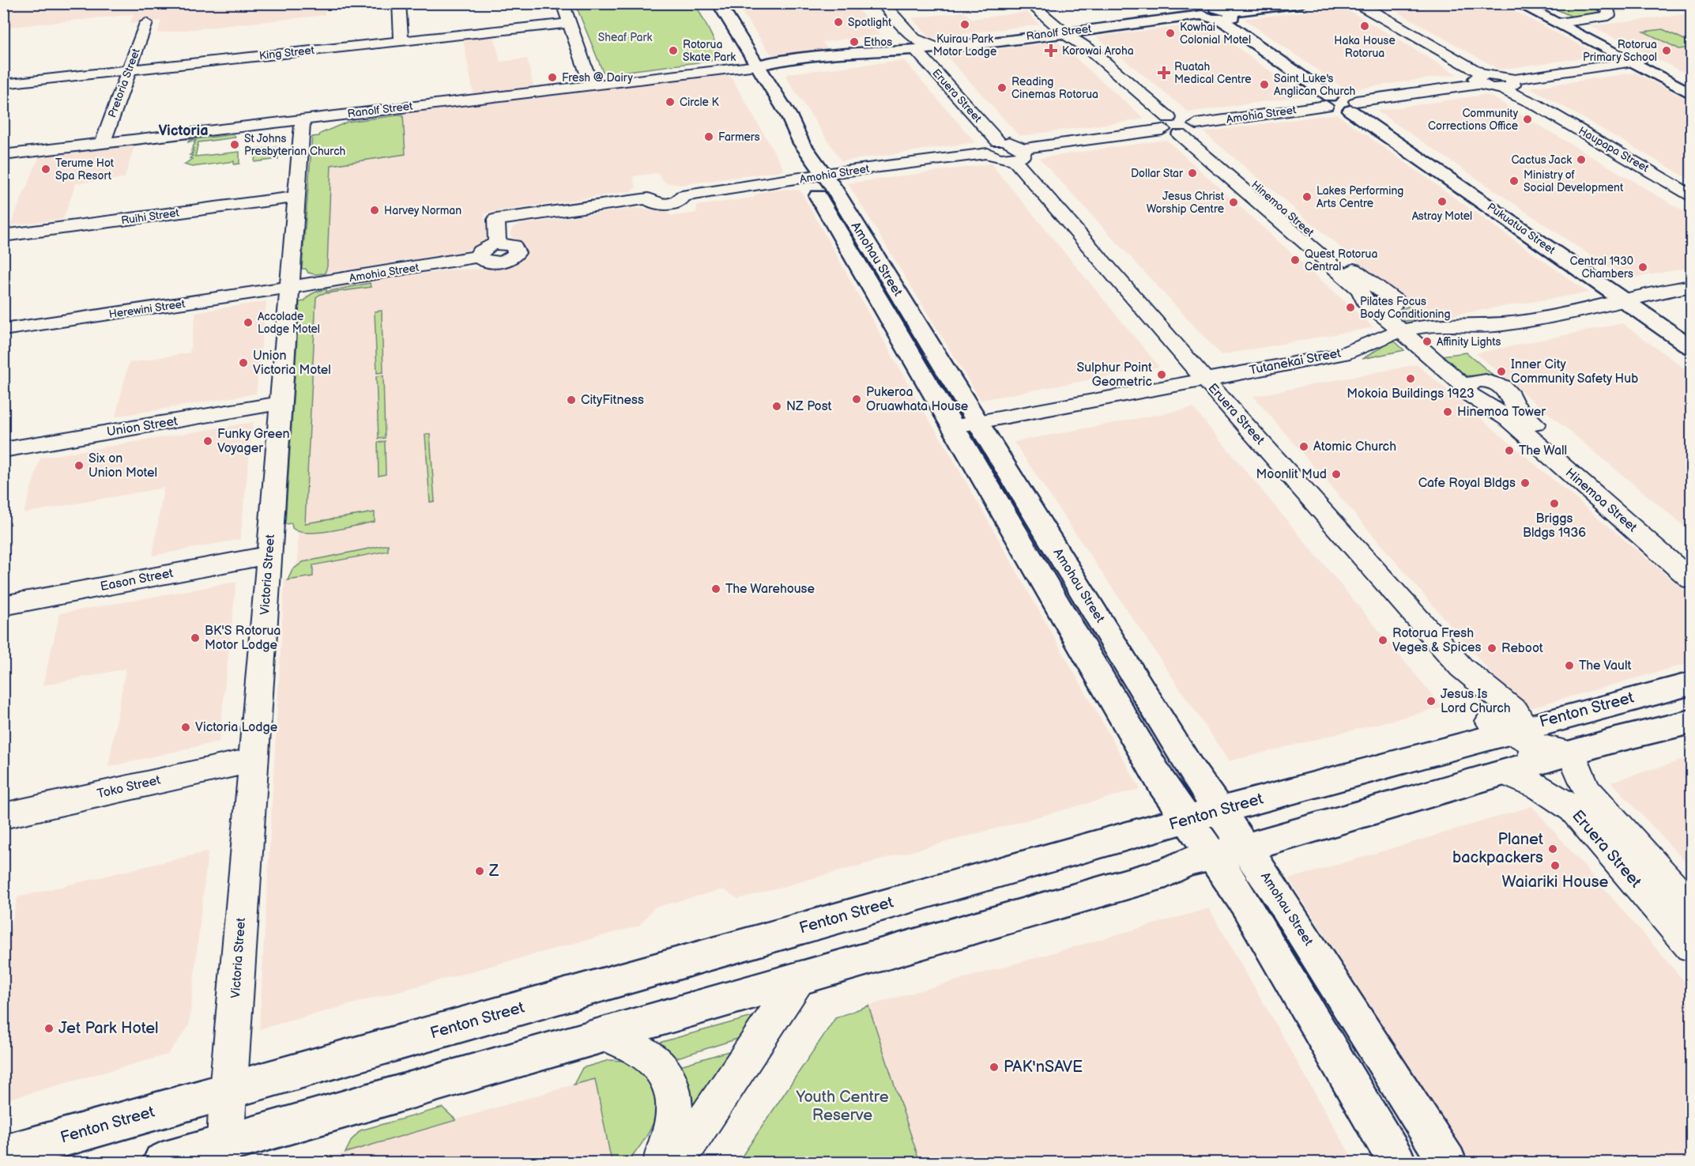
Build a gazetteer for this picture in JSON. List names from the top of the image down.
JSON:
{
  "streets": {
    "main road": [
      "Ranolf Street",
      "Amohia Street",
      "Pukuatua Street",
      "Amohau Street",
      "Fenton Street"
    ],
    "street": [
      "King Street",
      "Pretoria Street",
      "Eruera Street",
      "Haupapa Street",
      "Hinemoa Street",
      "Ruihi Street",
      "Herewini Street",
      "Tutanekai Street",
      "Union Street",
      "Victoria Street",
      "Eason Street",
      "Toko Street"
    ]
  },
  "crossings": [
    ["Ranolf Street", "Pretoria Street"],
    ["Ranolf Street", "Eruera Street"],
    ["Ranolf Street", "Amohau Street"],
    ["Ranolf Street", "Victoria Street"],
    ["King Street", "Pretoria Street"],
    ["Eruera Street", "Amohia Street"],
    ["Eruera Street", "Tutanekai Street"],
    ["Eruera Street", "Fenton Street"],
    ["Amohia Street", "Haupapa Street"],
    ["Amohia Street", "Hinemoa Street"],
    ["Amohia Street", "Pukuatua Street"],
    ["Amohia Street", "Amohau Street"],
    ["Amohia Street", "Herewini Street"],
    ["Amohia Street", "Victoria Street"],
    ["Hinemoa Street", "Tutanekai Street"],
    ["Ruihi Street", "Victoria Street"],
    ["Pukuatua Street", "Tutanekai Street"],
    ["Amohau Street", "Tutanekai Street"],
    ["Amohau Street", "Fenton Street"],
    ["Herewini Street", "Victoria Street"],
    ["Union Street", "Victoria Street"],
    ["Victoria Street", "Eason Street"],
    ["Victoria Street", "Fenton Street"],
    ["Victoria Street", "Toko Street"]
  ],
  "districts": ["Victoria"],
  "parks": ["Sheaf Park", "Youth Centre Reserve"],
  "places": {
    "other": [
      "Spotlight",
      "Kuirau Park Motor Lodge",
      "Haka House Rotorua",
      "Kowhai Colonial Motel",
      "Ethos",
      "Rotorua Skate Park",
      "Rotorua Primary School",
      "Fresh @ Dairy",
      "Saint Luke's Anglican Church",
      "Reading Cinemas Rotorua",
      "Circle K",
      "Community Corrections Office",
      "Farmers",
      "St Johns Presbyterian Church",
      "Cactus Jack",
      "Terume Hot Spa Resort",
      "Dollar Star",
      "Ministry of Social Development",
      "Lakes Performing Arts Centre",
      "Astray Motel",
      "Jesus Christ Worship Centre",
      "Harvey Norman",
      "Quest Rotorua Central",
      "Central 1930 Chambers",
      "Pilates Focus Body Conditioning",
      "Accolade Lodge Motel",
      "Affinity Lights",
      "Union Victoria Motel",
      "Inner City Community Safety Hub",
      "Sulphur Point Geometric",
      "Mokoia Buildings 1923",
      "Pukeroa Oruawhata House",
      "CityFitness",
      "NZ Post",
      "Hinemoa Tower",
      "Funky Green Voyager",
      "Atomic Church",
      "The Wall",
      "Six on Union Motel",
      "Moonlit Mud",
      "Cafe Royal Bldgs",
      "Briggs Bldgs 1936",
      "The Warehouse",
      "BK'S Rotorua Motor Lodge",
      "Rotorua Fresh Veges & Spices",
      "Reboot",
      "The Vault",
      "Jesus Is Lord Church",
      "Victoria Lodge",
      "Planet backpackers",
      "Waiariki House",
      "Z",
      "Jet Park Hotel",
      "PAK'nSAVE"
    ],
    "health": ["Korowai Aroha", "Ruatah Medical Centre"]
  }
}
